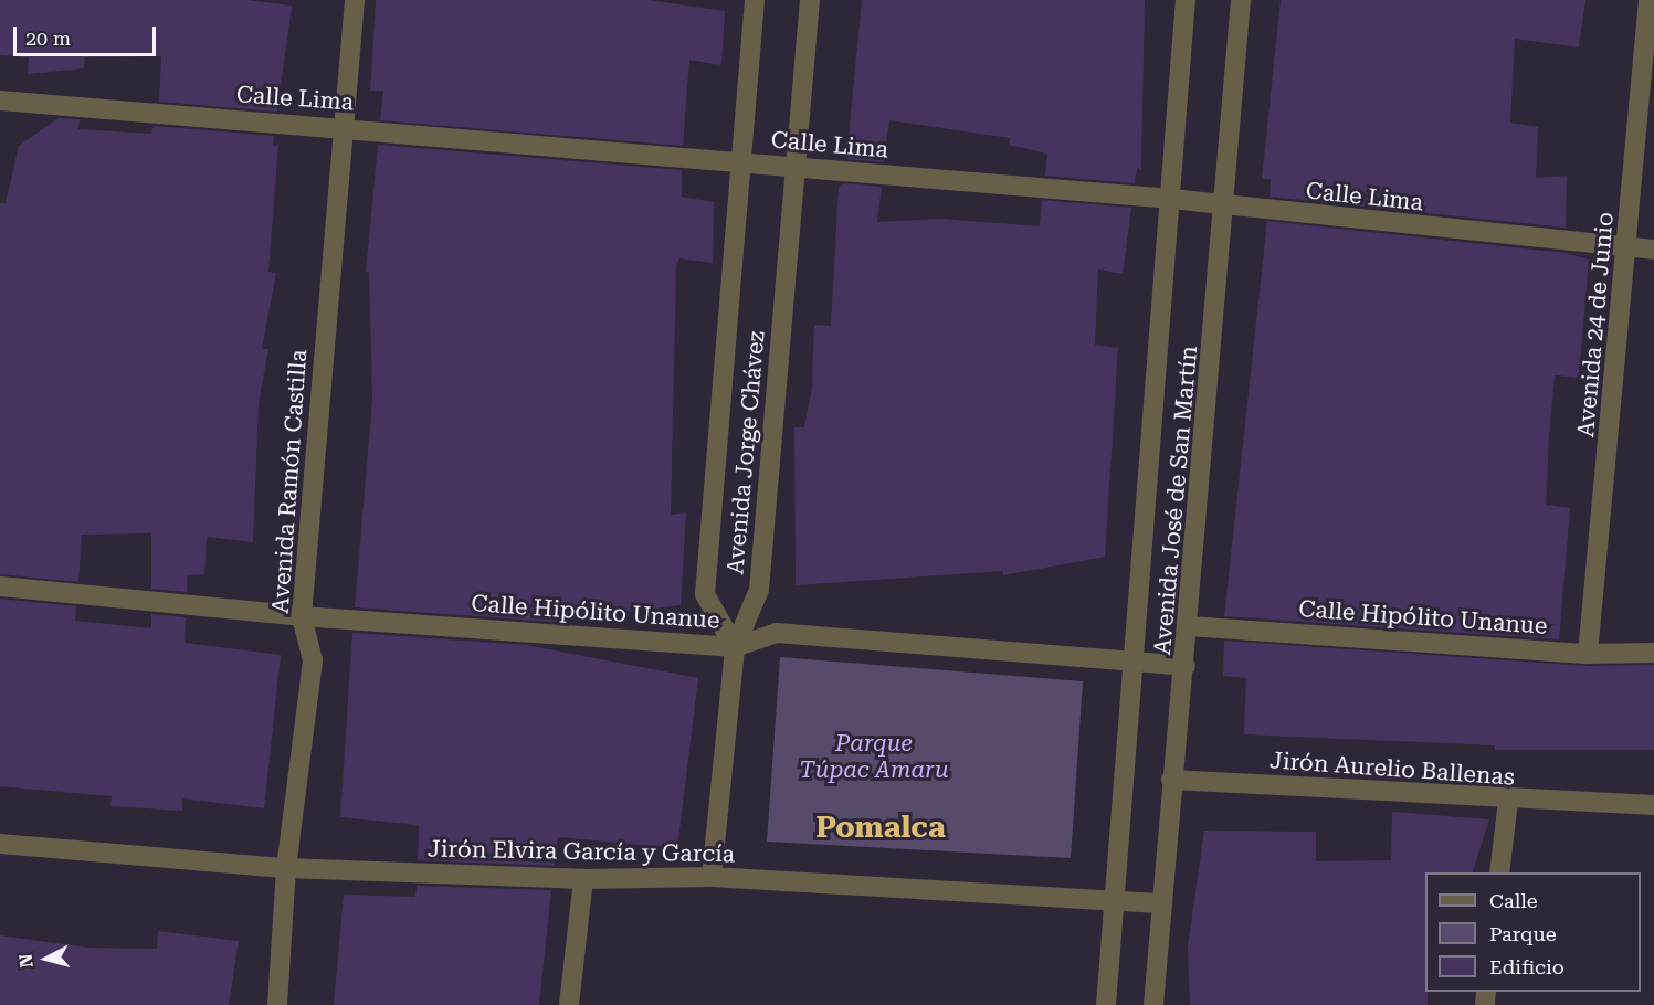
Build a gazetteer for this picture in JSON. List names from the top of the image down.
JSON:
{
  "streets": {
    "street": [
      "Calle Lima",
      "Avenida 24 de Junio",
      "Avenida Jorge Chávez",
      "Avenida Ramón Castilla",
      "Avenida José de San Martín",
      "Calle Hipólito Unanue",
      "Jirón Aurelio Ballenas",
      "Jirón Elvira García y García"
    ]
  },
  "crossings": [
    ["Calle Lima", "Avenida 24 de Junio"],
    ["Calle Lima", "Avenida Jorge Chávez"],
    ["Calle Lima", "Avenida Ramón Castilla"],
    ["Calle Lima", "Avenida José de San Martín"],
    ["Avenida 24 de Junio", "Calle Hipólito Unanue"],
    ["Avenida Jorge Chávez", "Calle Hipólito Unanue"],
    ["Avenida Ramón Castilla", "Calle Hipólito Unanue"],
    ["Avenida Ramón Castilla", "Jirón Elvira García y García"],
    ["Avenida José de San Martín", "Calle Hipólito Unanue"],
    ["Avenida José de San Martín", "Jirón Aurelio Ballenas"],
    ["Avenida José de San Martín", "Jirón Elvira García y García"]
  ],
  "districts": ["Pomalca"],
  "parks": ["Parque Túpac Amaru"],
  "legend": ["Calle", "Parque", "Edificio"],
  "scale_bar": "20 m",
  "north": "left"
}
